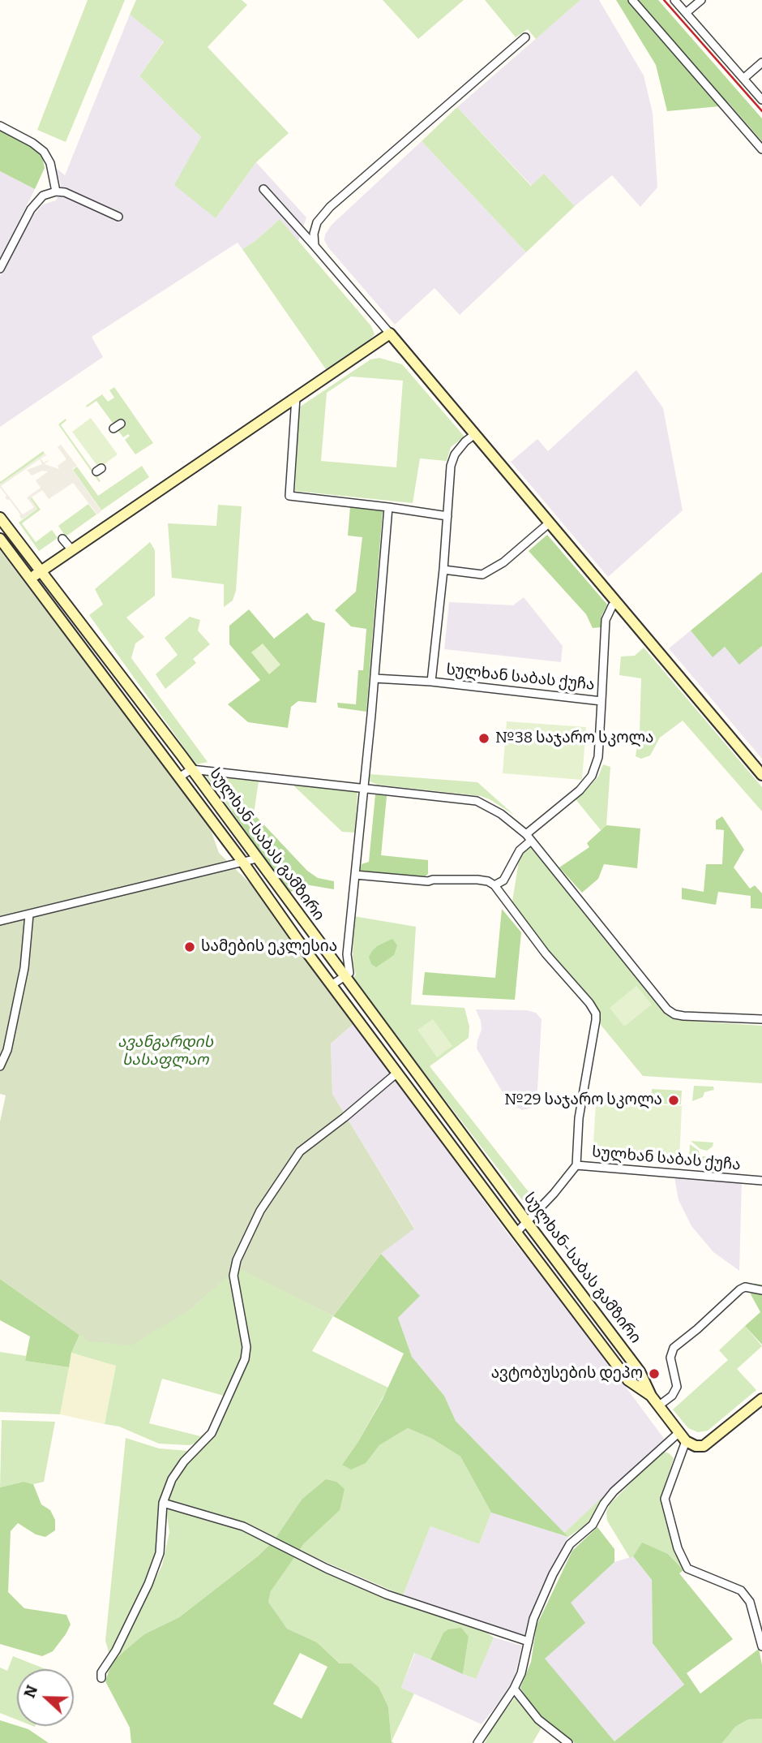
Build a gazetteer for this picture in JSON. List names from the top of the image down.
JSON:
{
  "streets": {
    "main road": ["სულხან-საბას გამზირი"],
    "street": ["სულხან საბას ქუჩა"]
  },
  "crossings": [
    ["სულხან საბას ქუჩა", "სულხან-საბას გამზირი"]
  ],
  "parks": ["ავანგარდის სასაფლაო"],
  "places": [
    "№38 საჯარო სკოლა",
    "სამების ეკლესია",
    "№29 საჯარო სკოლა",
    "ავტობუსების დეპო"
  ],
  "north": "left"
}
